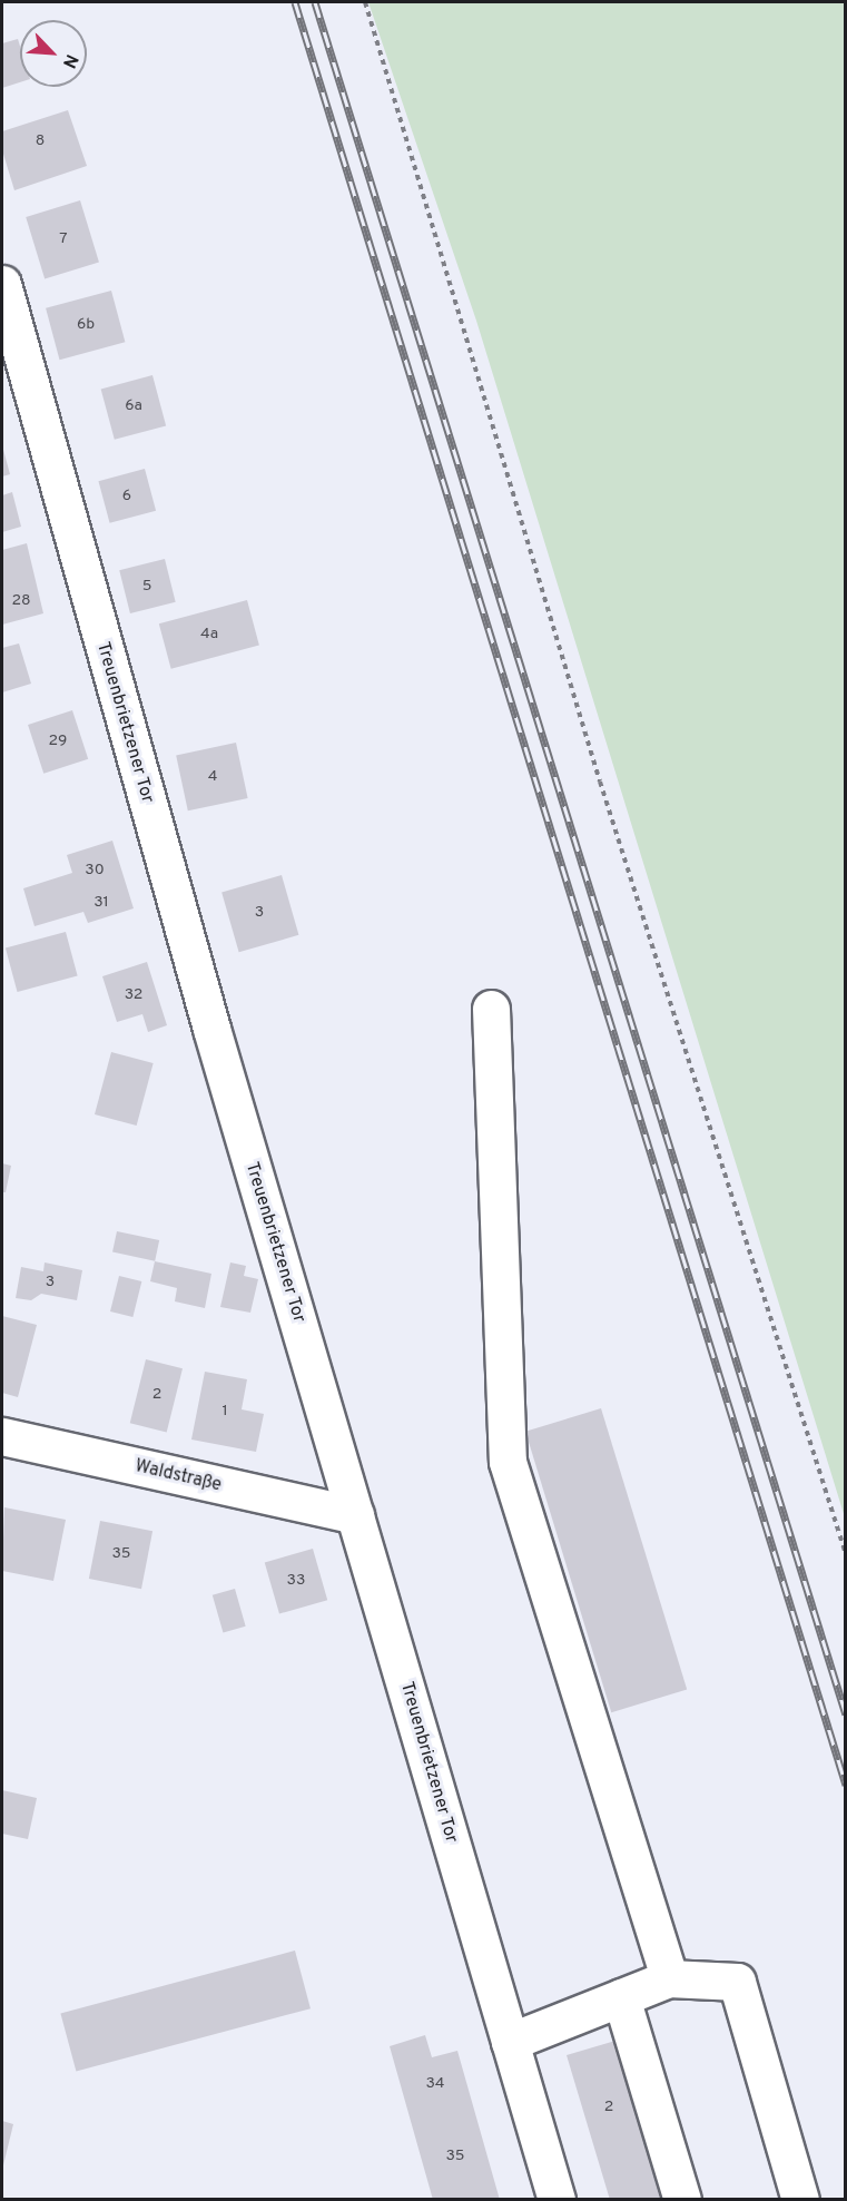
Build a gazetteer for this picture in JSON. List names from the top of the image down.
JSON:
{
  "streets": {
    "street": ["Treuenbrietzener Tor", "Waldstraße"]
  },
  "crossings": [
    ["Treuenbrietzener Tor", "Waldstraße"]
  ],
  "house_numbers": [
    "8",
    "7",
    "6b",
    "6a",
    "6",
    "5",
    "28",
    "4a",
    "29",
    "4",
    "30",
    "31",
    "3",
    "32",
    "3",
    "2",
    "1",
    "35",
    "33",
    "34",
    "2",
    "35"
  ],
  "north": "bottom right"
}
